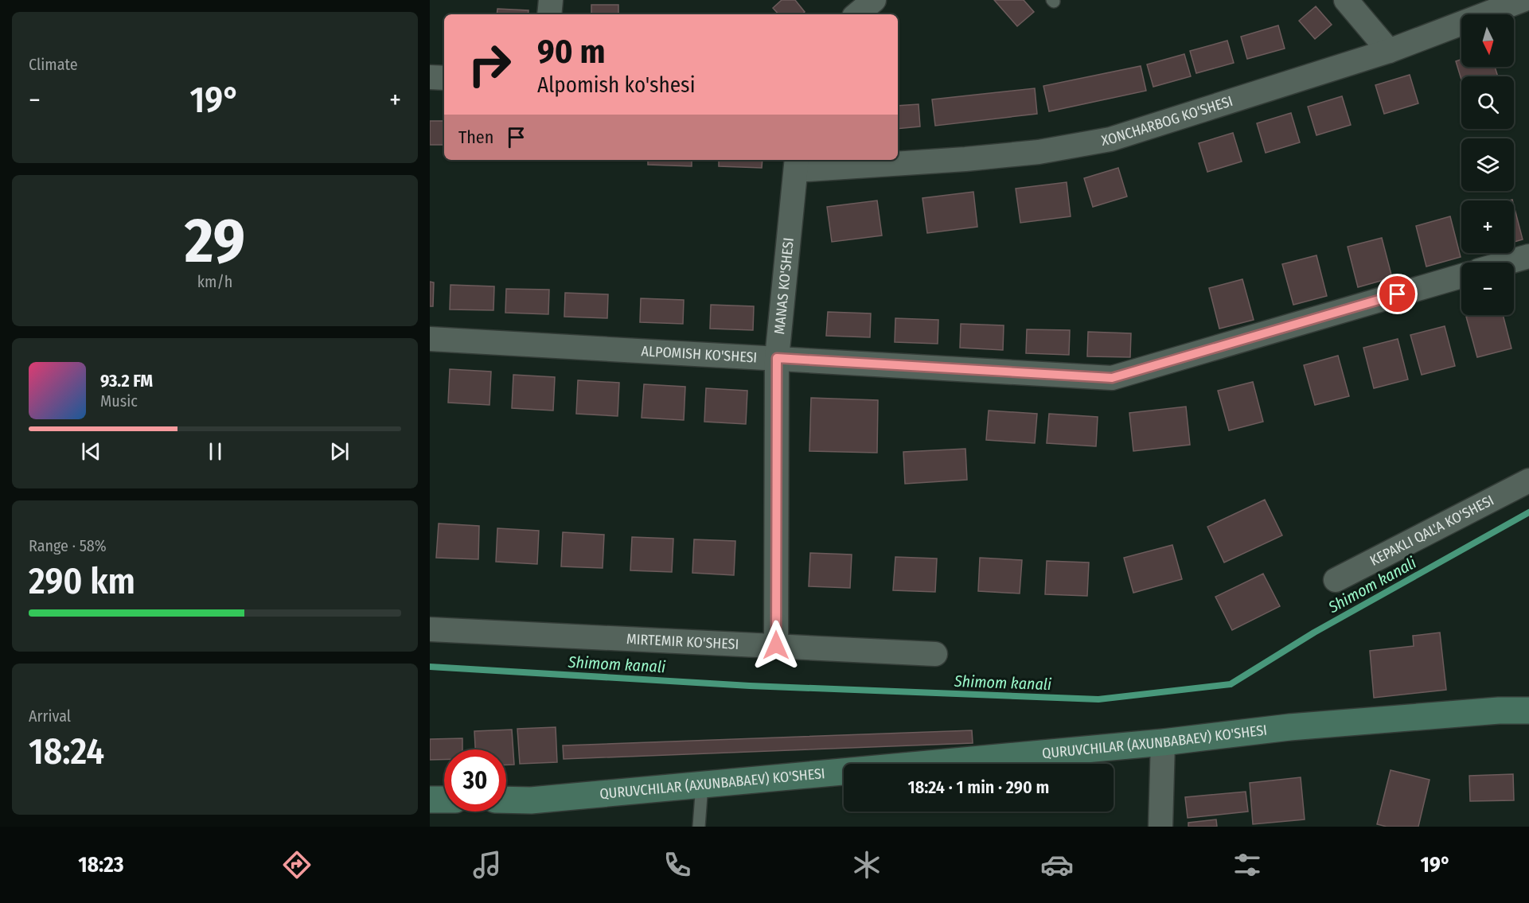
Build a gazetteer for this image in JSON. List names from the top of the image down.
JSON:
{
  "streets": {
    "main road": ["QURUVCHILAR (AXUNBABAEV) KO'SHESI"],
    "street": [
      "XONCHARBOG KO'SHESI",
      "MANAS KO'SHESI",
      "ALPOMISH KO'SHESI",
      "KEPAKLI QAL'A KO'SHESI",
      "MIRTEMIR KO'SHESI"
    ]
  },
  "crossings": [
    ["XONCHARBOG KO'SHESI", "MANAS KO'SHESI"],
    ["MANAS KO'SHESI", "ALPOMISH KO'SHESI"],
    ["MANAS KO'SHESI", "MIRTEMIR KO'SHESI"]
  ],
  "water": ["Shimom kanali"],
  "north": "bottom",
  "page": {
    "tile": [
      "Climate",
      ["29", "km/h"],
      ["Range · 58%", "290 km"],
      ["Arrival", "18:24"]
    ],
    "map_buttons": ["+", "−"],
    "turn": ["90 m", "Alpomish ko'shesi"],
    "heat": ["−", "19°", "+"],
    "then": "Then",
    "song": ["93.2 FM", "Music"],
    "limit": "30",
    "trip": "18:24 · 1 min · 290 m",
    "tabs": ["18:23", "19°"]
  }
}
